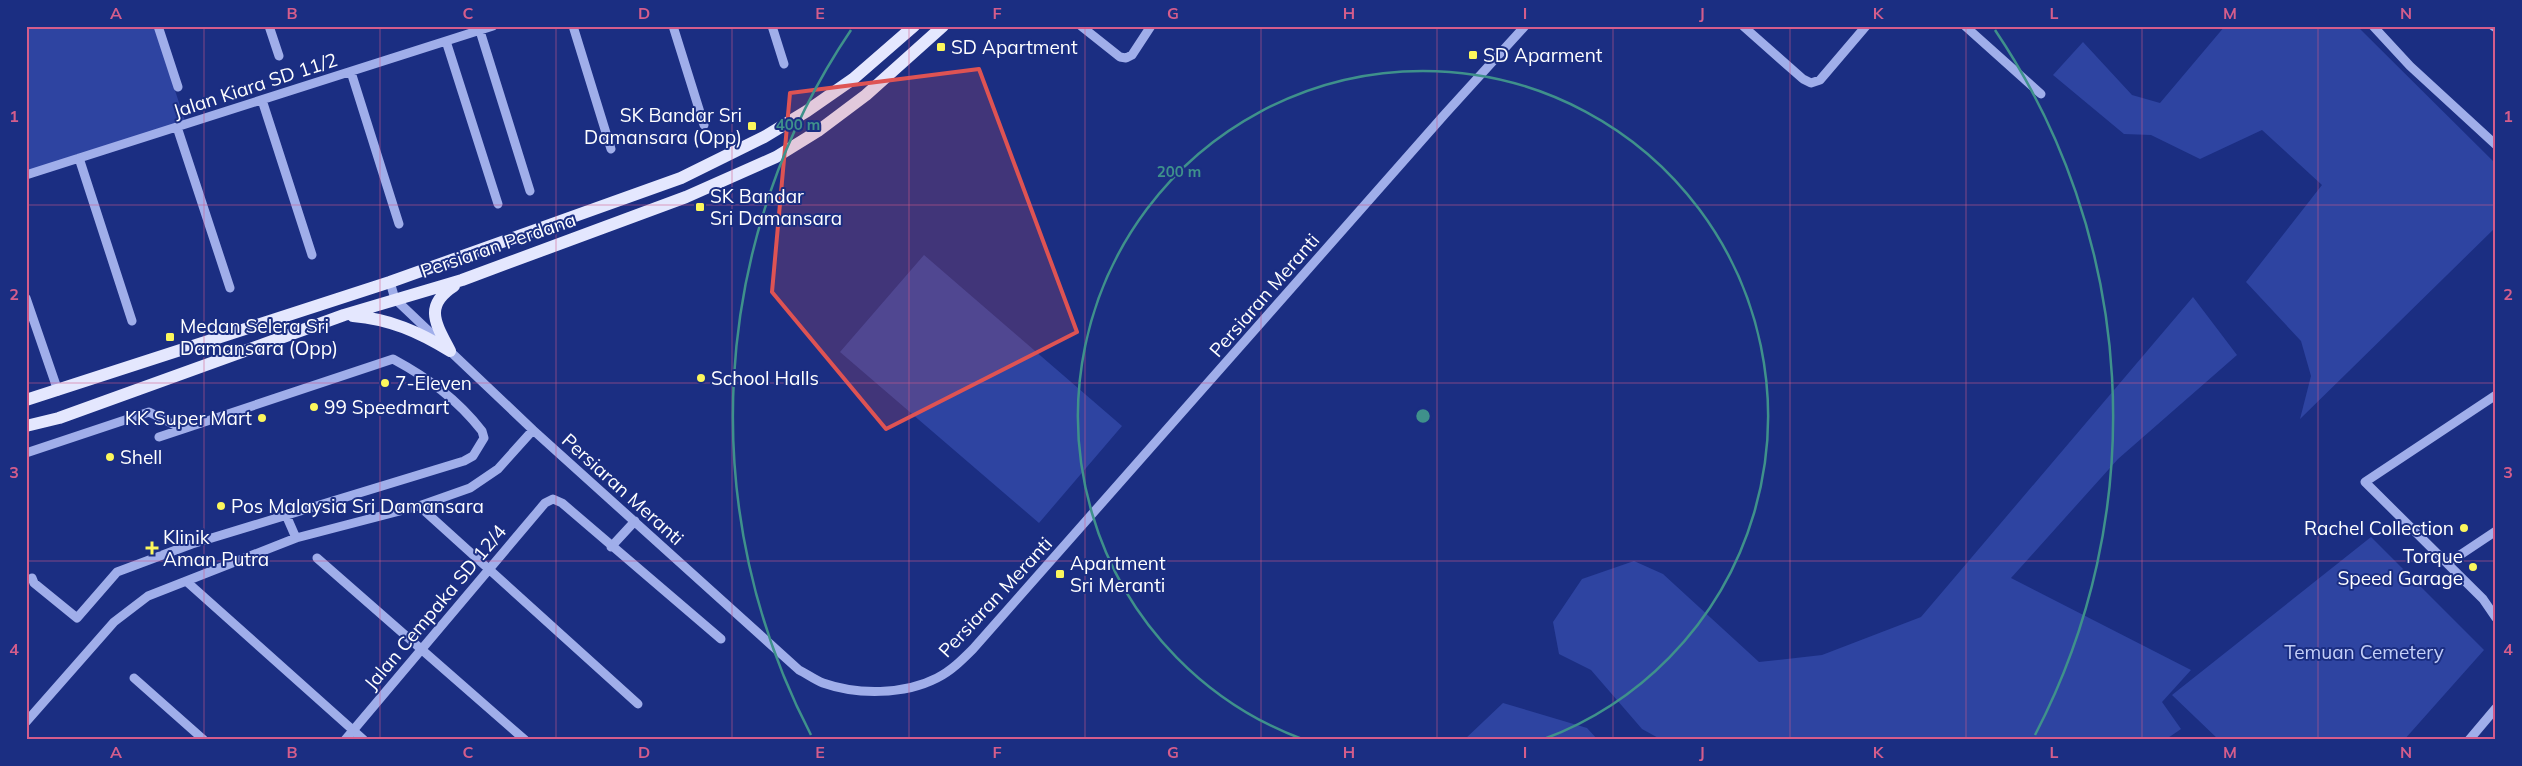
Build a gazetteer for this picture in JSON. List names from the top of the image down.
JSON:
{
  "streets": {
    "main road": ["Persiaran Perdana"],
    "street": ["Jalan Kiara SD 11/2", "Persiaran Meranti", "Jalan Cempaka SD 12/4"]
  },
  "crossings": [
    ["Persiaran Perdana", "Persiaran Meranti"]
  ],
  "parks": ["Temuan Cemetery"],
  "places": {
    "transit": [
      "SD Apartment",
      "SD Aparment",
      "SK Bandar Sri Damansara (Opp)",
      "SK Bandar Sri Damansara",
      "Medan Selera Sri Damansara (Opp)",
      "Apartment Sri Meranti"
    ],
    "other": [
      "School Halls",
      "7-Eleven",
      "99 Speedmart",
      "KK Super Mart",
      "Shell",
      "Pos Malaysia Sri Damansara",
      "Rachel Collection",
      "Torque Speed Garage"
    ],
    "health": ["Klinik Aman Putra"]
  },
  "grid": {
    "columns": [
      "A",
      "B",
      "C",
      "D",
      "E",
      "F",
      "G",
      "H",
      "I",
      "J",
      "K",
      "L",
      "M",
      "N"
    ],
    "rows": [
      "1",
      "2",
      "3",
      "4"
    ]
  },
  "rings": ["400 m", "200 m"]
}
